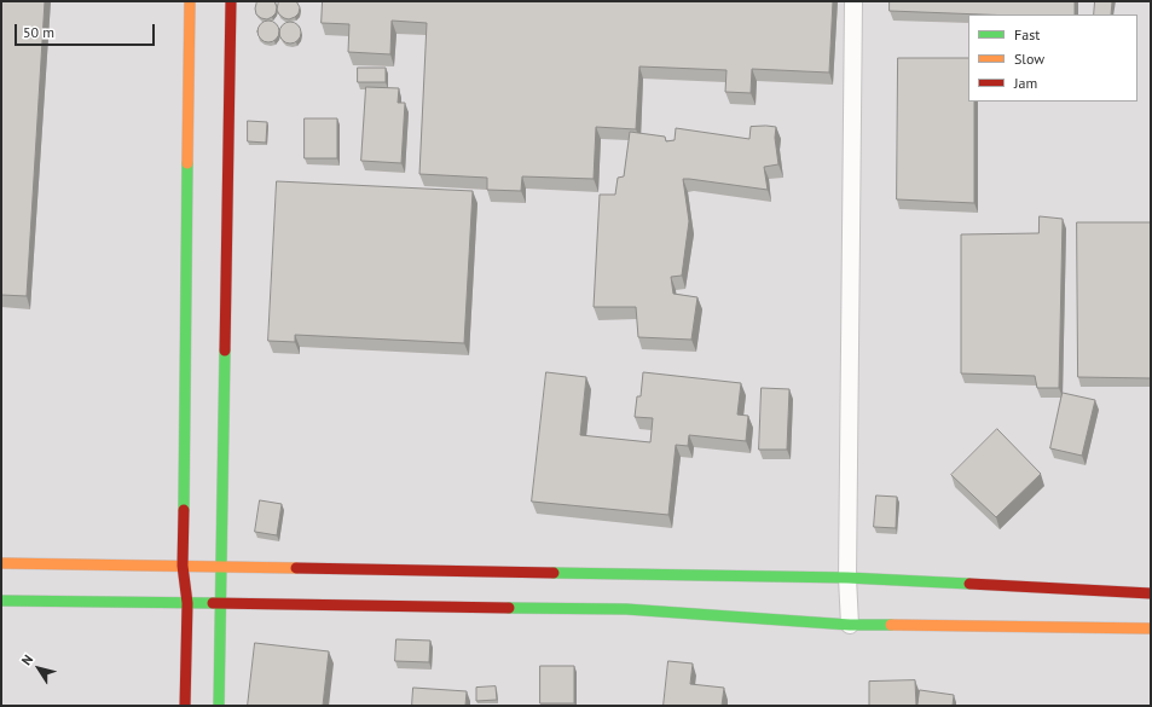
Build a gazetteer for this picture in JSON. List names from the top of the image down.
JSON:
{
  "legend": ["Fast", "Slow", "Jam"],
  "scale_bar": "50 m",
  "north": "top left"
}
